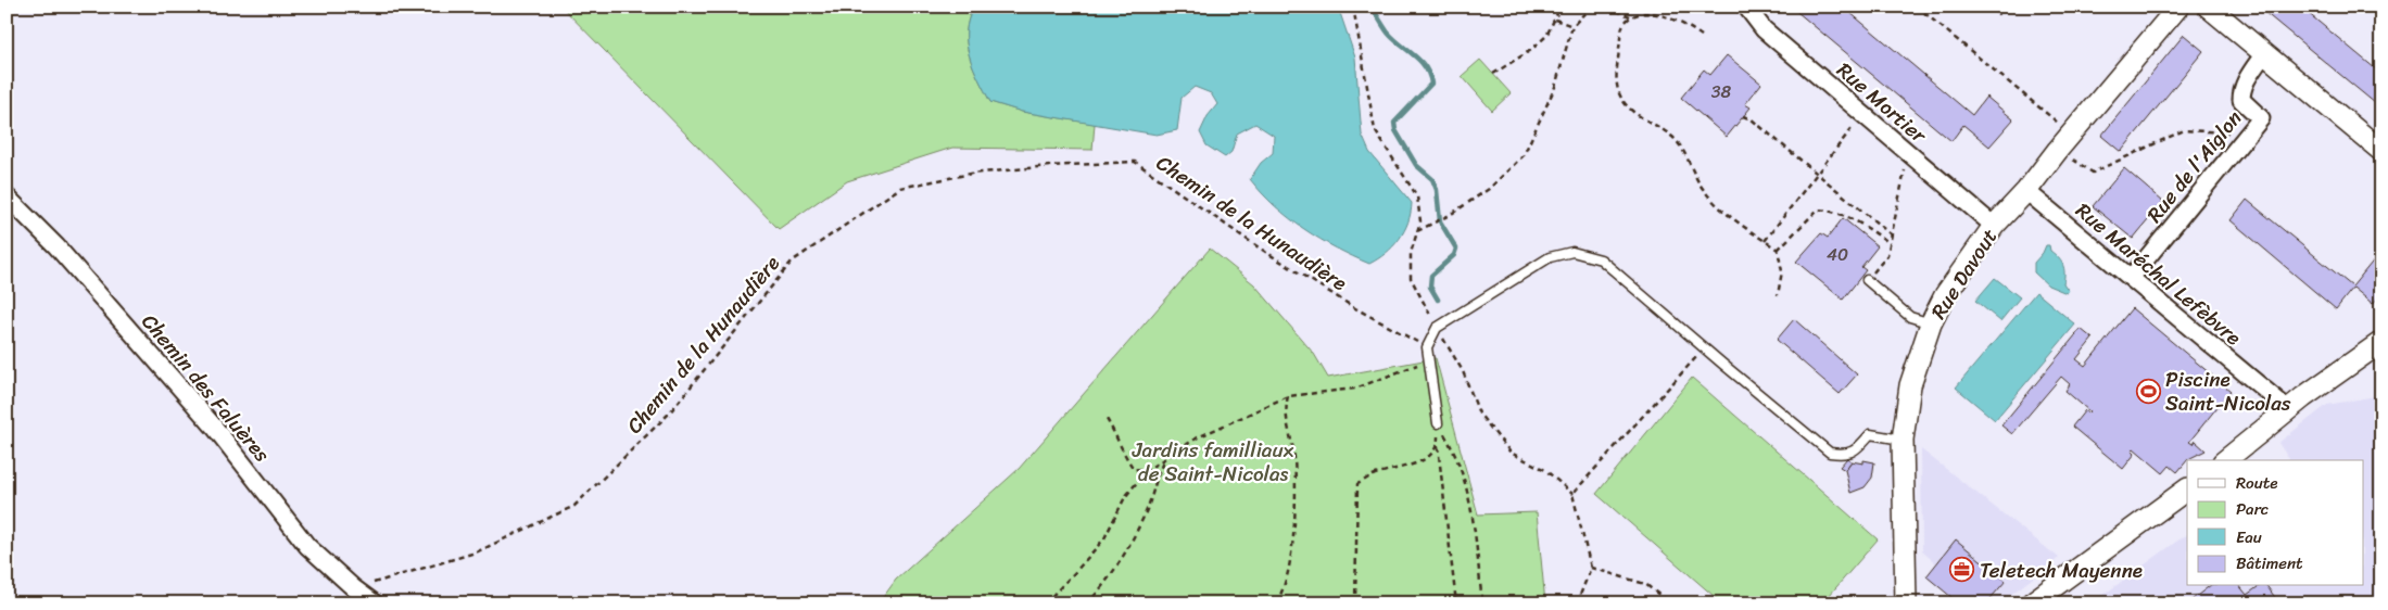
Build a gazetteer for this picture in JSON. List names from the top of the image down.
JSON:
{
  "streets": {
    "street": [
      "Rue Mortier",
      "Rue de l'Aiglon",
      "Rue Davout",
      "Rue Maréchal Lefèbvre",
      "Chemin des Faluères"
    ],
    "path": ["Chemin de la Hunaudière"]
  },
  "crossings": [
    ["Rue Mortier", "Rue Davout"],
    ["Rue de l'Aiglon", "Rue Maréchal Lefèbvre"],
    ["Chemin de la Hunaudière", "Chemin des Faluères"],
    ["Rue Davout", "Rue Maréchal Lefèbvre"]
  ],
  "parks": ["Jardins familliaux de Saint-Nicolas"],
  "places": {
    "sports": ["Piscine Saint-Nicolas"],
    "office": ["Teletech Mayenne"]
  },
  "house_numbers": ["38", "40"],
  "legend": [
    "Route",
    "Parc",
    "Eau",
    "Bâtiment"
  ]
}
